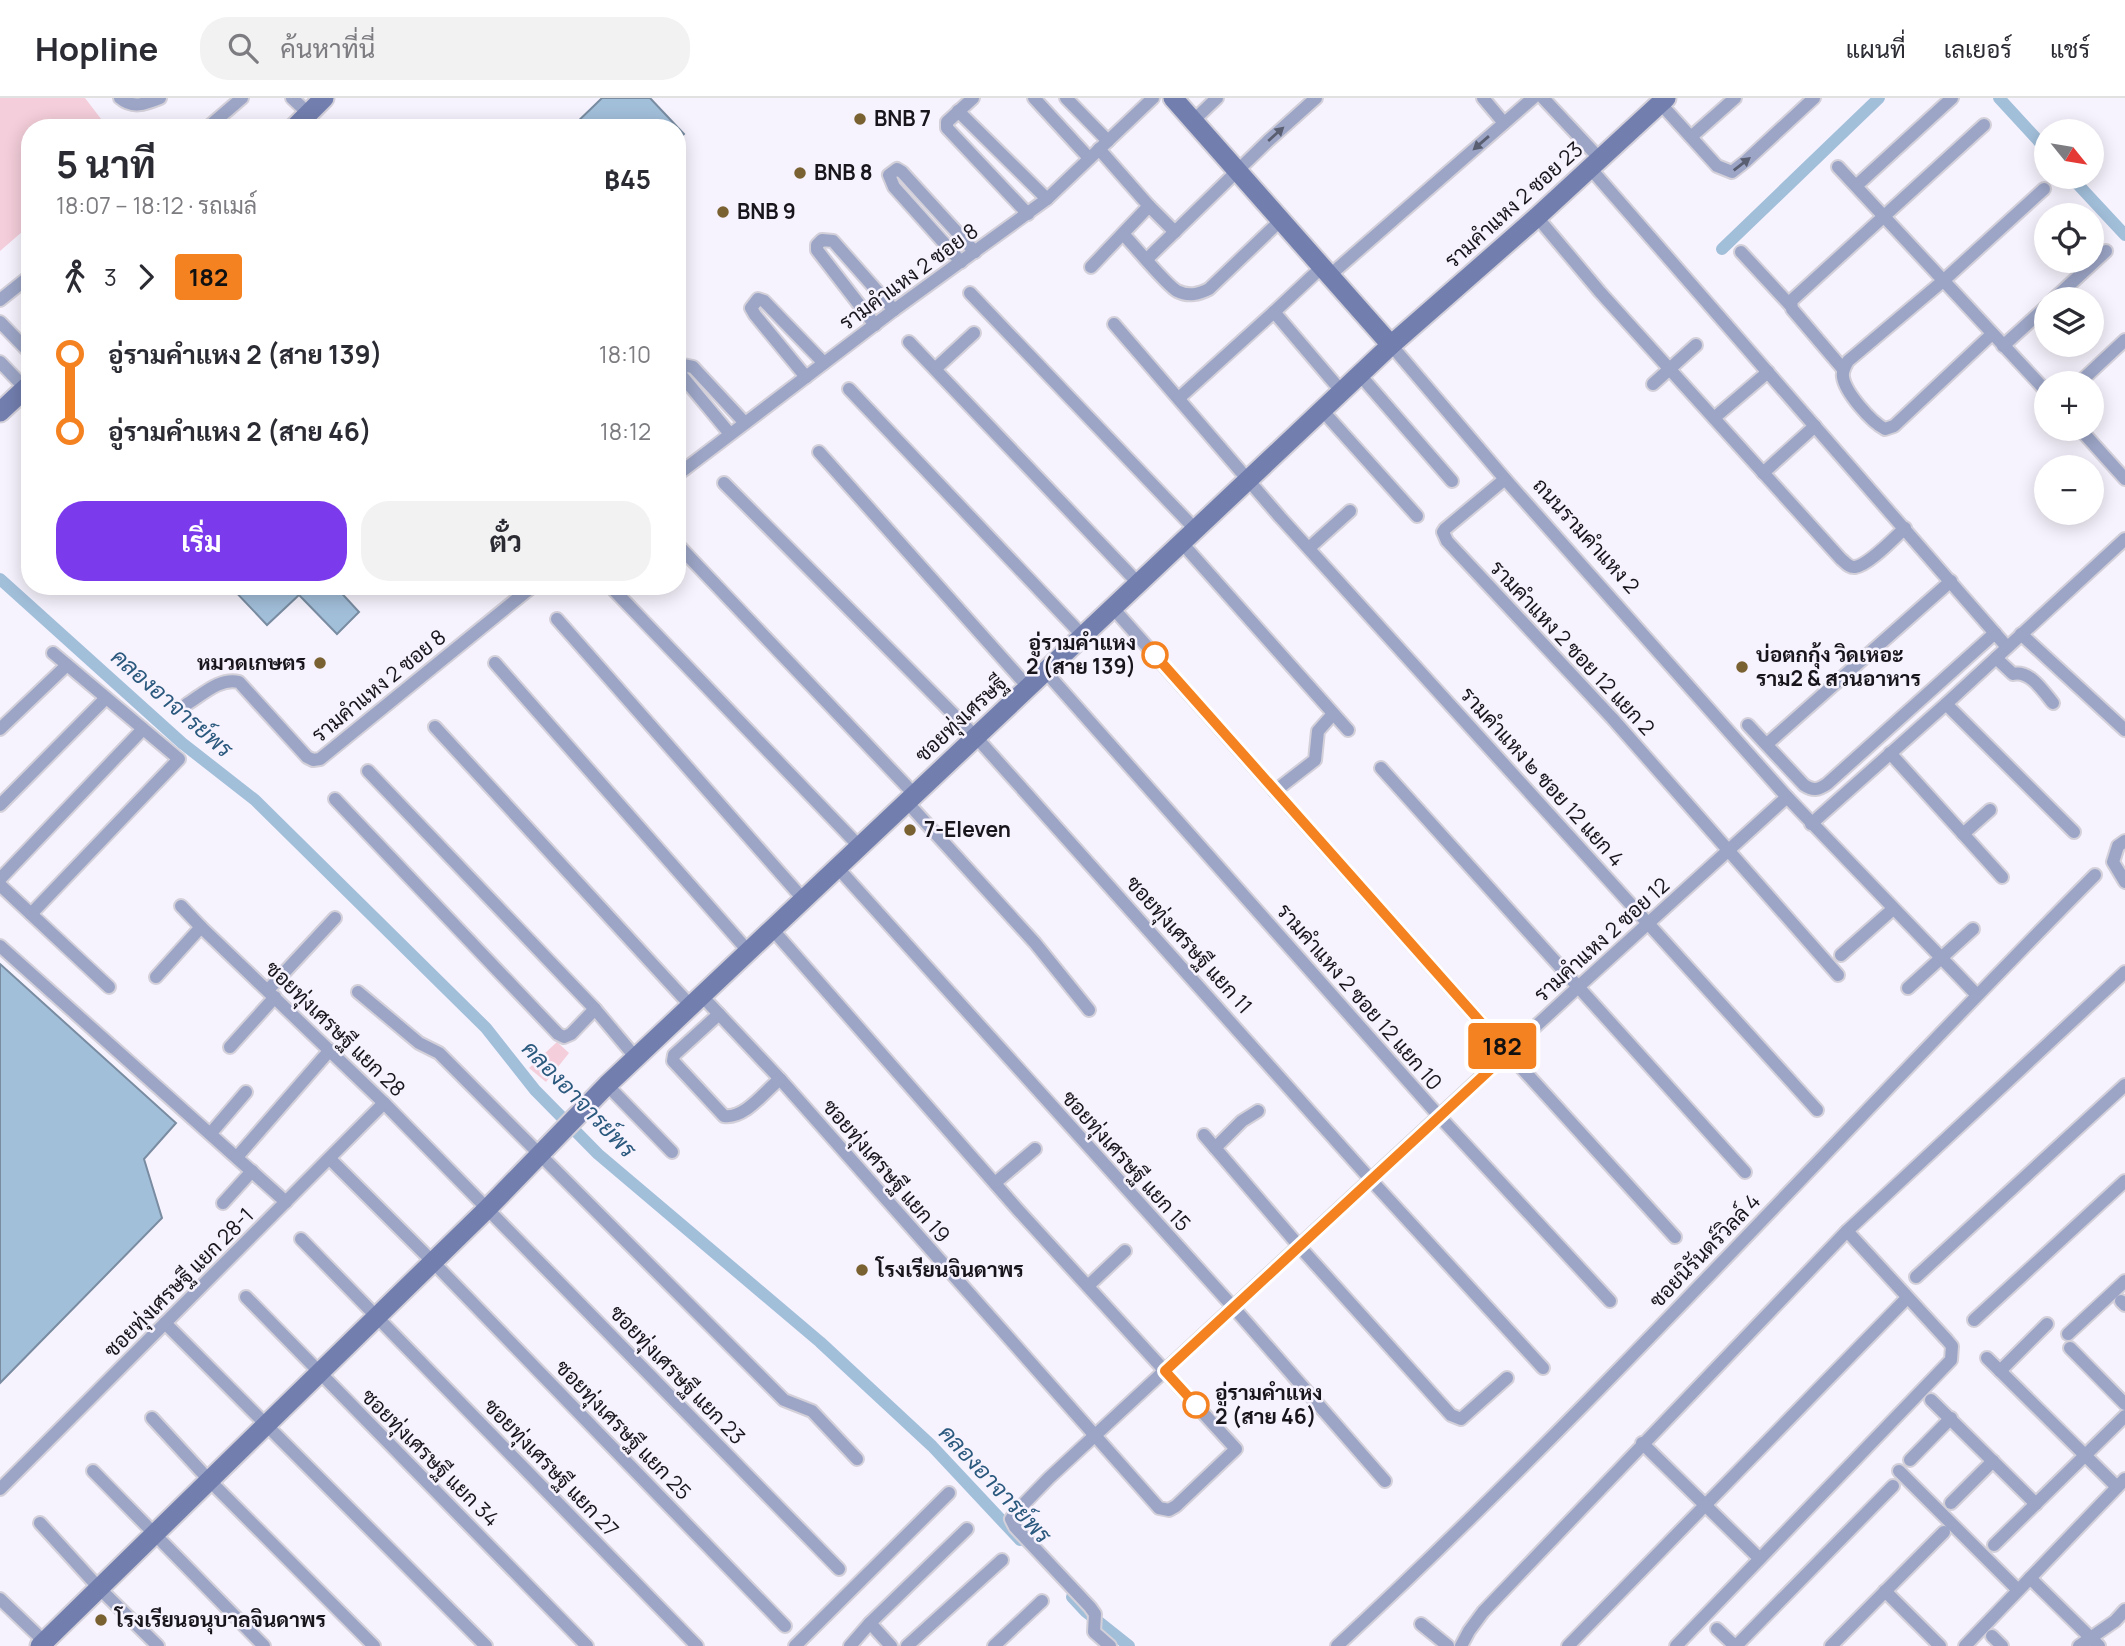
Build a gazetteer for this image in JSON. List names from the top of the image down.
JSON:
{
  "streets": {
    "main road": ["รามคำแหง 2 ซอย 23", "ถนนรามคำแหง 2", "ซอยทุ่งเศรษฐี"],
    "street": [
      "รามคำแหง 2 ซอย 8",
      "รามคำแหง 2 ซอย 12 แยก 2",
      "รามคำแหง ๒ ซอย 12 แยก 4",
      "รามคำแหง 2 ซอย 12",
      "ซอยทุ่งเศรษฐี แยก 11",
      "รามคำแหง 2 ซอย 12 แยก 10",
      "ซอยทุ่งเศรษฐี แยก 28",
      "ซอยทุ่งเศรษฐี แยก 15",
      "ซอยทุ่งเศรษฐี แยก 19",
      "ซอยนิรันดร์วิลล์ 4",
      "ซอยทุ่งเศรษฐี แยก 28-1",
      "ซอยทุ่งเศรษฐี แยก 23",
      "ซอยทุ่งเศรษฐี แยก 25",
      "ซอยทุ่งเศรษฐี แยก 34",
      "ซอยทุ่งเศรษฐี แยก 27"
    ]
  },
  "crossings": [
    ["รามคำแหง 2 ซอย 23", "ถนนรามคำแหง 2"],
    ["รามคำแหง 2 ซอย 23", "ซอยทุ่งเศรษฐี"],
    ["ถนนรามคำแหง 2", "รามคำแหง 2 ซอย 12 แยก 2"],
    ["ถนนรามคำแหง 2", "ซอยทุ่งเศรษฐี"],
    ["ถนนรามคำแหง 2", "รามคำแหง 2 ซอย 12"],
    ["ถนนรามคำแหง 2", "ซอยนิรันดร์วิลล์ 4"],
    ["รามคำแหง 2 ซอย 12 แยก 2", "รามคำแหง 2 ซอย 12"],
    ["ซอยทุ่งเศรษฐี", "รามคำแหง ๒ ซอย 12 แยก 4"],
    ["ซอยทุ่งเศรษฐี", "ซอยทุ่งเศรษฐี แยก 11"],
    ["ซอยทุ่งเศรษฐี", "รามคำแหง 2 ซอย 12 แยก 10"],
    ["ซอยทุ่งเศรษฐี", "ซอยทุ่งเศรษฐี แยก 28"],
    ["ซอยทุ่งเศรษฐี", "ซอยทุ่งเศรษฐี แยก 15"],
    ["ซอยทุ่งเศรษฐี", "ซอยทุ่งเศรษฐี แยก 19"],
    ["ซอยทุ่งเศรษฐี", "ซอยทุ่งเศรษฐี แยก 23"],
    ["ซอยทุ่งเศรษฐี", "ซอยทุ่งเศรษฐี แยก 25"],
    ["ซอยทุ่งเศรษฐี", "ซอยทุ่งเศรษฐี แยก 34"],
    ["ซอยทุ่งเศรษฐี", "ซอยทุ่งเศรษฐี แยก 27"],
    ["รามคำแหง ๒ ซอย 12 แยก 4", "รามคำแหง 2 ซอย 12"],
    ["รามคำแหง 2 ซอย 12", "ซอยทุ่งเศรษฐี แยก 11"],
    ["รามคำแหง 2 ซอย 12", "รามคำแหง 2 ซอย 12 แยก 10"],
    ["รามคำแหง 2 ซอย 12", "ซอยทุ่งเศรษฐี แยก 15"],
    ["รามคำแหง 2 ซอย 12", "ซอยทุ่งเศรษฐี แยก 19"],
    ["ซอยทุ่งเศรษฐี แยก 28", "ซอยทุ่งเศรษฐี แยก 28-1"],
    ["ซอยทุ่งเศรษฐี แยก 28", "ซอยทุ่งเศรษฐี แยก 23"],
    ["ซอยทุ่งเศรษฐี แยก 28-1", "ซอยทุ่งเศรษฐี แยก 25"]
  ],
  "water": ["คลองอาจารย์พร"],
  "places": [
    "BNB 7",
    "BNB 8",
    "BNB 9",
    "อู่รามคำแหง 2 (สาย 139)",
    "หมวดเกษตร",
    "บ่อตกกุ้ง วิดเหอะ ราม2 & สวนอาหาร",
    "7-Eleven",
    "โรงเรียนจินดาพร",
    "อู่รามคำแหง 2 (สาย 46)",
    "โรงเรียนอนุบาลจินดาพร"
  ],
  "lines": ["bus line 182"],
  "north": "bottom right",
  "page": {
    "header": "Hopline",
    "search": "ค้นหาที่นี่",
    "nav": ["แผนที่", "เลเยอร์", "แชร์"],
    "on_map": "182",
    "map_buttons": ["+", "−"],
    "heading": ["5 นาที", "18:07 – 18:12 · รถเมล์", "฿45"],
    "legs": ["3", "182"],
    "list": [
      {
        "name": "อู่รามคำแหง 2 (สาย 139)",
        "value": "18:10"
      },
      {
        "name": "อู่รามคำแหง 2 (สาย 46)",
        "value": "18:12"
      }
    ],
    "buttons": ["เริ่ม", "ตั๋ว"]
  }
}
